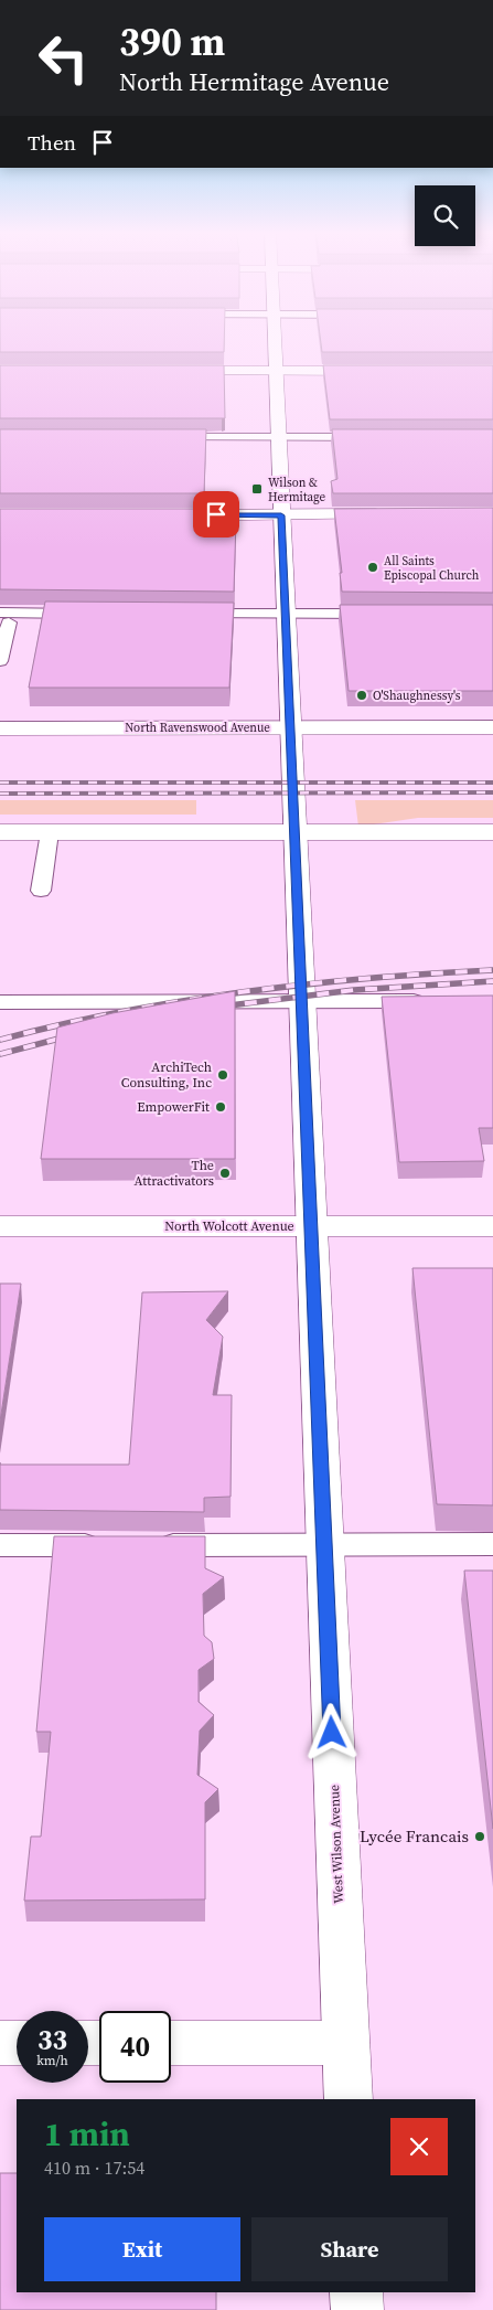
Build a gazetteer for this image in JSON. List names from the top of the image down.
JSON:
{
  "streets": {
    "street": ["North Ravenswood Avenue", "North Wolcott Avenue", "West Wilson Avenue"]
  },
  "crossings": [
    ["North Ravenswood Avenue", "West Wilson Avenue"],
    ["North Wolcott Avenue", "West Wilson Avenue"]
  ],
  "places": {
    "transit": ["Wilson & Hermitage"],
    "other": [
      "All Saints Episcopal Church",
      "O'Shaughnessy's",
      "ArchiTech Consulting, Inc",
      "EmpowerFit",
      "The Attractivators",
      "Lycée Francais"
    ]
  },
  "page": {
    "turn": ["390 m", "North Hermitage Avenue"],
    "then": "Then",
    "speed": "33 km/h",
    "limit": "40",
    "heading": ["1 min", "410 m · 17:54"],
    "buttons": ["Exit", "Share"]
  }
}
